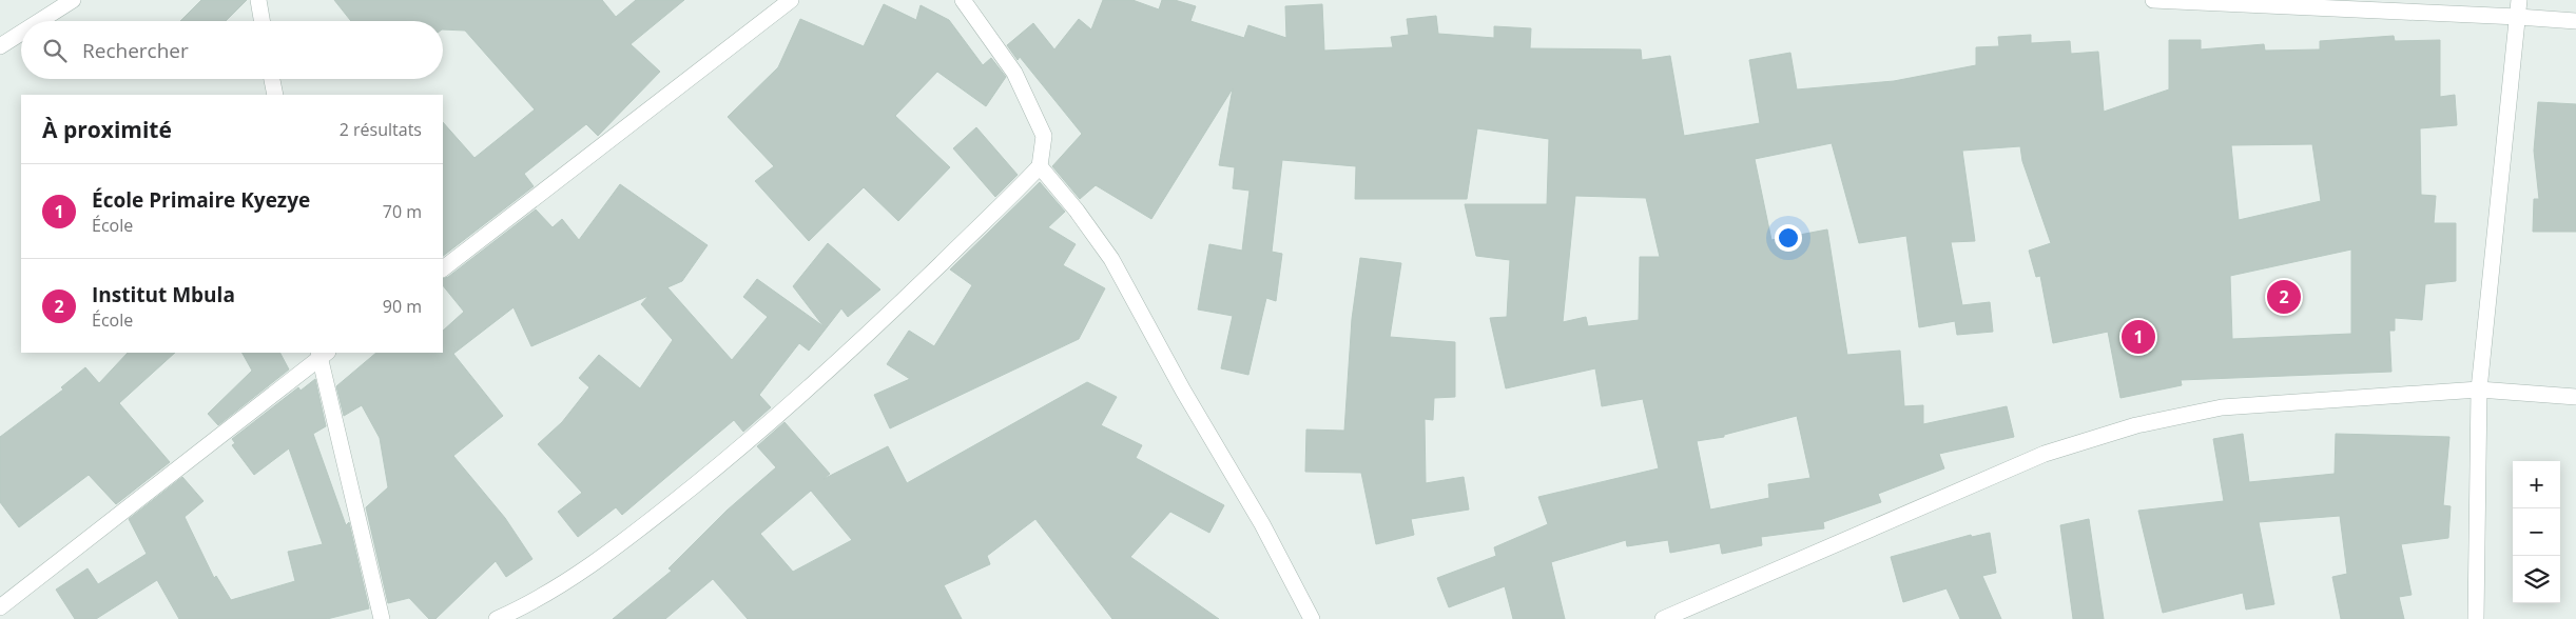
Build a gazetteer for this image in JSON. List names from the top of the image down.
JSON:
{
  "page": {
    "search": "Rechercher",
    "heading": ["À proximité", "2 résultats"],
    "list": [
      {
        "mark": "1",
        "name": "École Primaire Kyezye",
        "note": "École",
        "value": "70 m"
      },
      {
        "mark": "2",
        "name": "Institut Mbula",
        "note": "École",
        "value": "90 m"
      }
    ],
    "pins": ["2", "1"],
    "map_buttons": ["+", "−"]
  }
}
